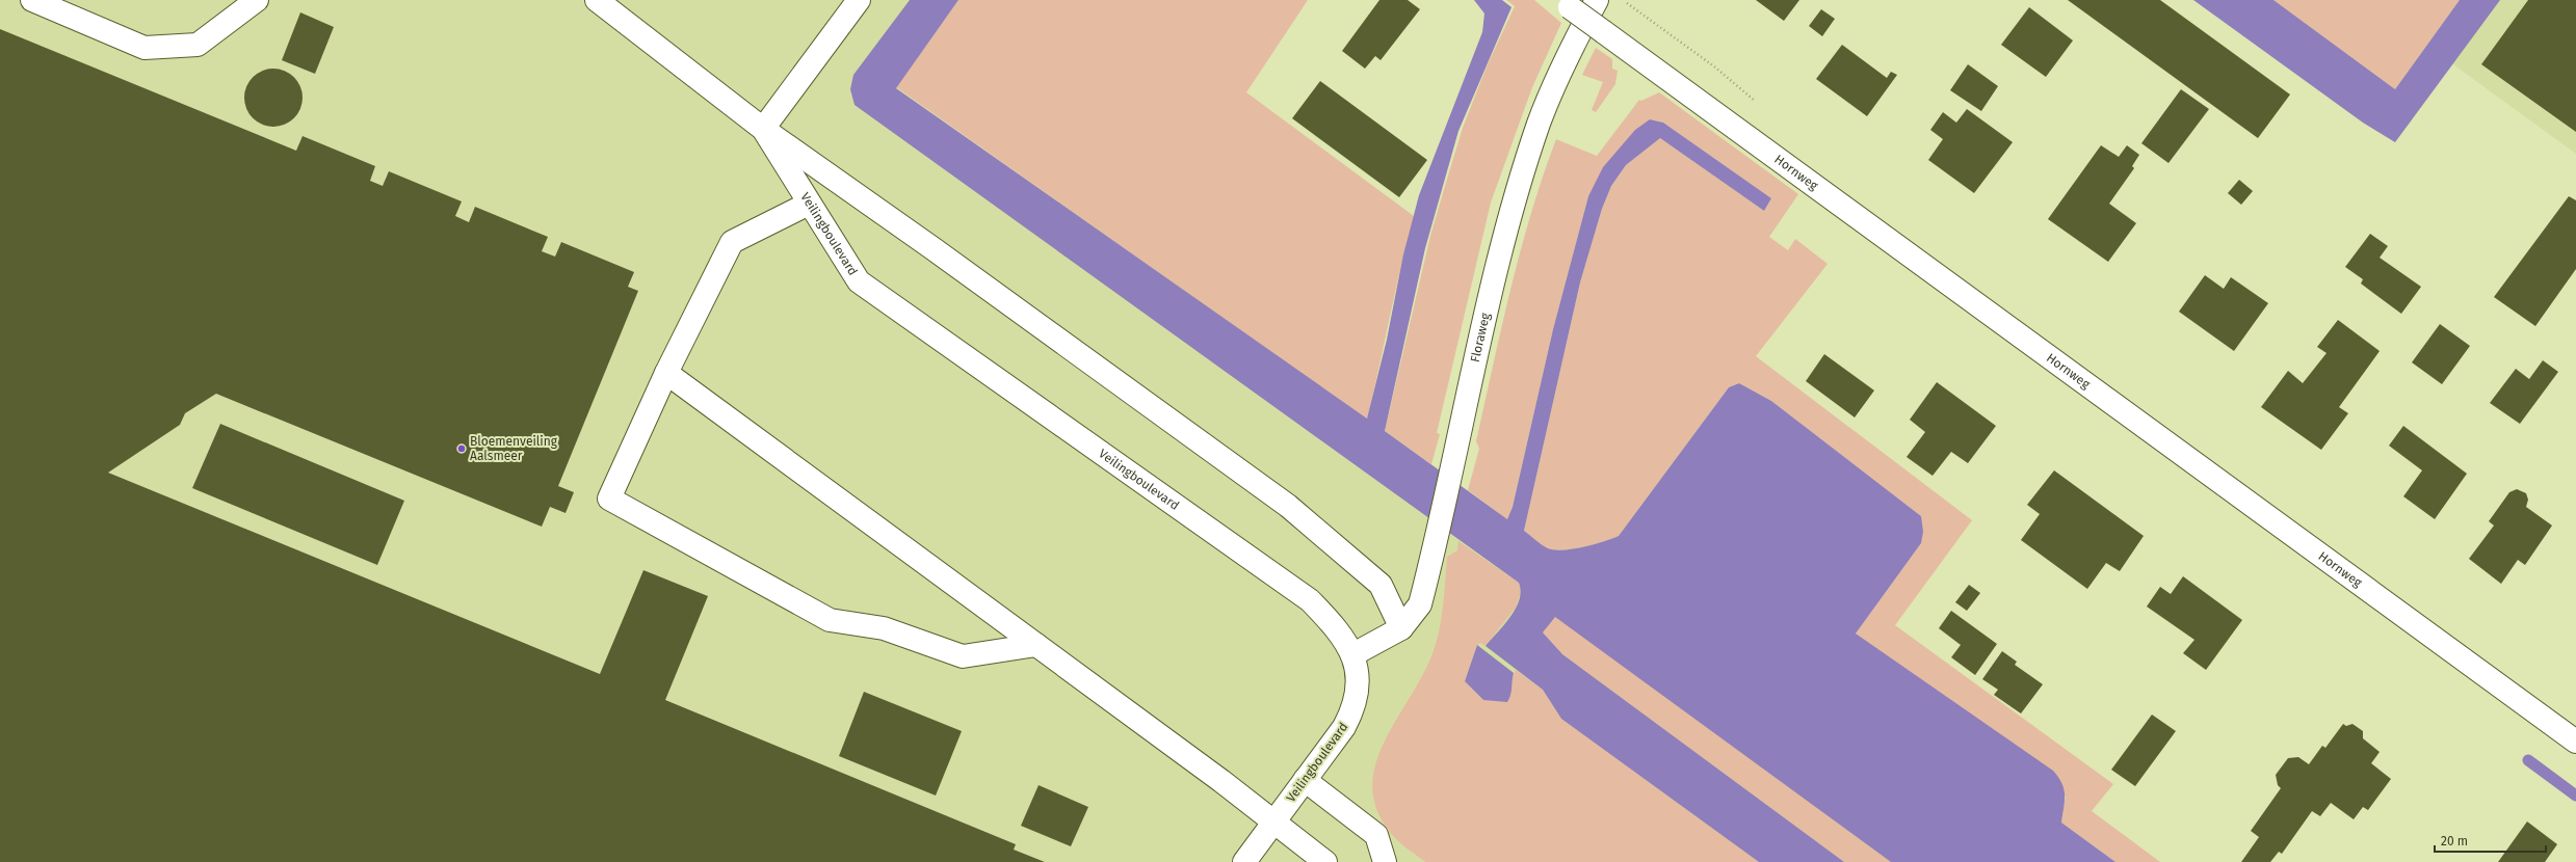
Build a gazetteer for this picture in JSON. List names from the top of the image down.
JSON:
{
  "streets": {
    "street": ["Hornweg", "Veilingboulevard", "Floraweg"]
  },
  "crossings": [
    ["Veilingboulevard", "Floraweg"]
  ],
  "places": ["Bloemenveiling Aalsmeer"],
  "scale_bar": "20 m"
}
